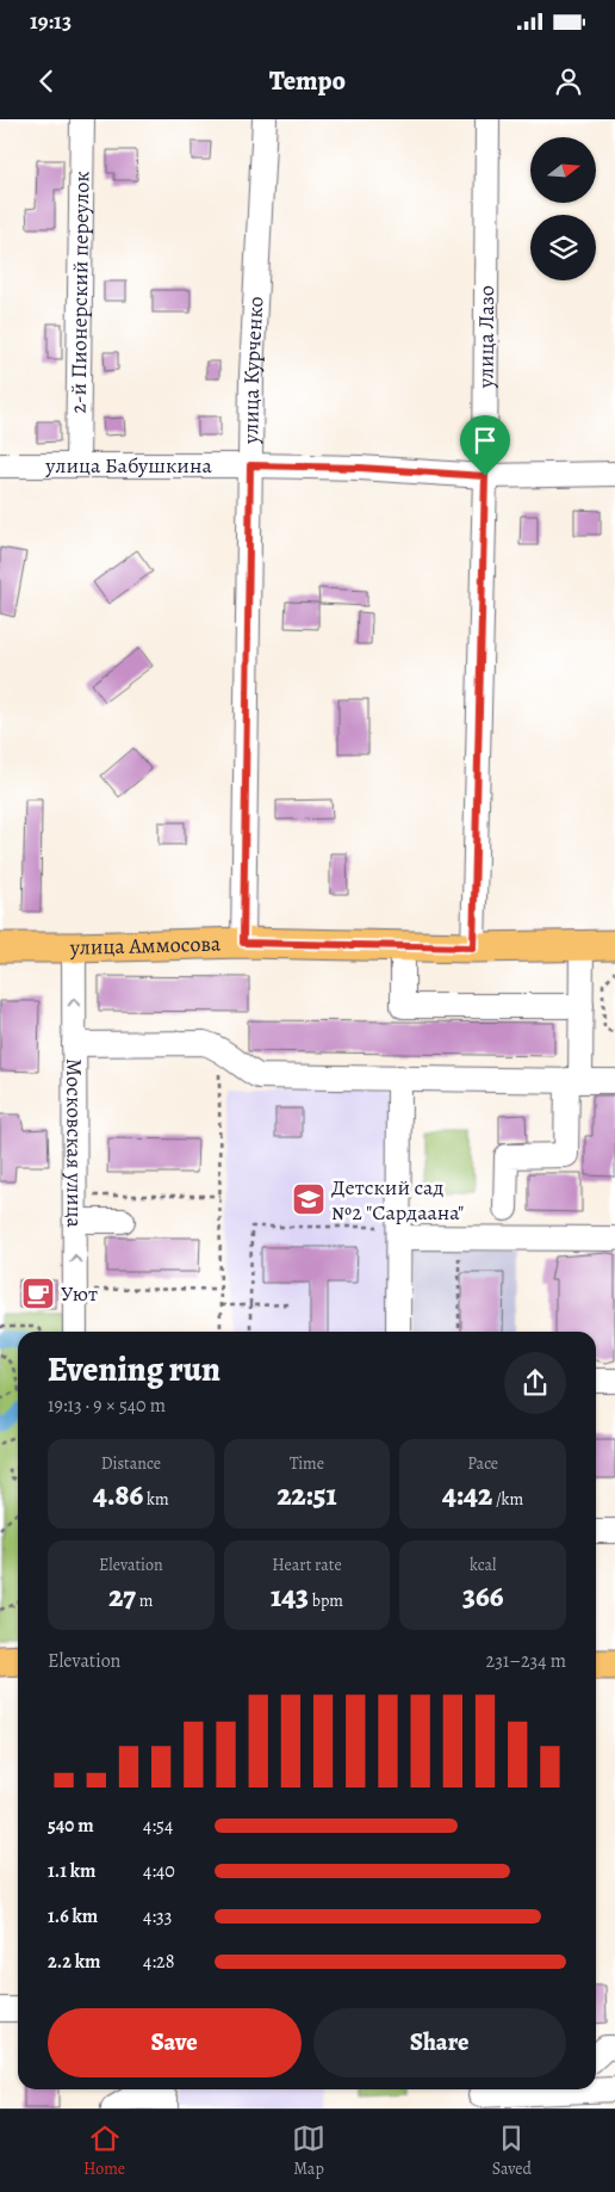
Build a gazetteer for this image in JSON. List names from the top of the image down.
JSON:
{
  "streets": {
    "main road": ["улица Аммосова"],
    "street": [
      "2-й Пионерский переулок",
      "улица Лазо",
      "улица Курченко",
      "улица Бабушкина",
      "Московская улица"
    ]
  },
  "crossings": [
    ["2-й Пионерский переулок", "улица Бабушкина"],
    ["улица Лазо", "улица Бабушкина"],
    ["улица Лазо", "улица Аммосова"],
    ["улица Курченко", "улица Бабушкина"],
    ["улица Курченко", "улица Аммосова"],
    ["улица Аммосова", "Московская улица"]
  ],
  "one_way": ["Московская улица"],
  "places": {
    "school or university": ["Детский сад №2 \"Сардаана\""],
    "cafe": ["Уют"]
  },
  "north": "right",
  "page": {
    "status": "19:13",
    "header": "Tempo",
    "heading": ["Evening run", "19:13 · 9 × 540 m"],
    "stats": [
      ["Distance", "4.86 km"],
      ["Time", "22:51"],
      ["Pace", "4:42 /km"],
      ["Elevation", "27 m"],
      ["Heart rate", "143 bpm"],
      ["kcal", "366"]
    ],
    "chart": ["Elevation", "231–234 m"],
    "list": [
      {
        "name": "540 m",
        "note": "4:54"
      },
      {
        "name": "1.1 km",
        "note": "4:40"
      },
      {
        "name": "1.6 km",
        "note": "4:33"
      },
      {
        "name": "2.2 km",
        "note": "4:28"
      }
    ],
    "buttons": ["Save", "Share"],
    "tabs": ["Home", "Map", "Saved"]
  }
}
